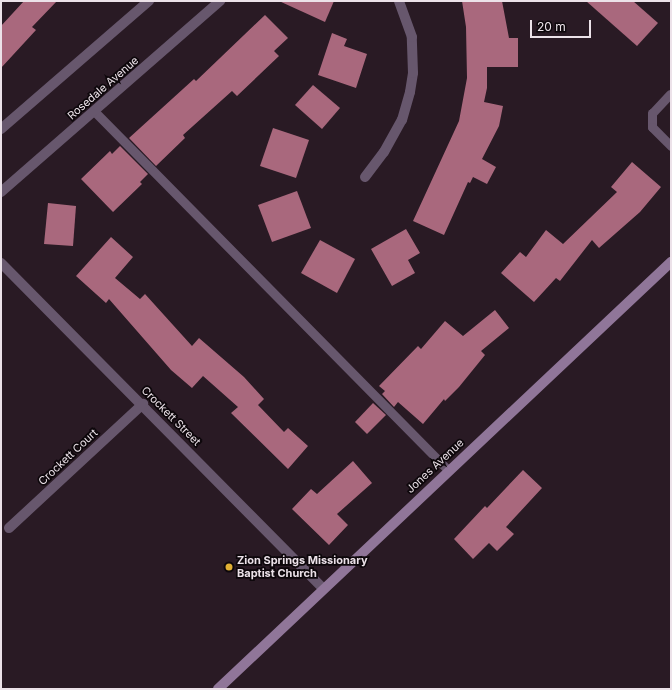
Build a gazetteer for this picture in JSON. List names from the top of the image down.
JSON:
{
  "streets": {
    "street": [
      "Rosedale Avenue",
      "Crockett Street",
      "Crockett Court",
      "Jones Avenue"
    ]
  },
  "crossings": [
    ["Crockett Street", "Crockett Court"],
    ["Crockett Street", "Jones Avenue"]
  ],
  "places": ["Zion Springs Missionary Baptist Church"],
  "scale_bar": "20 m"
}
